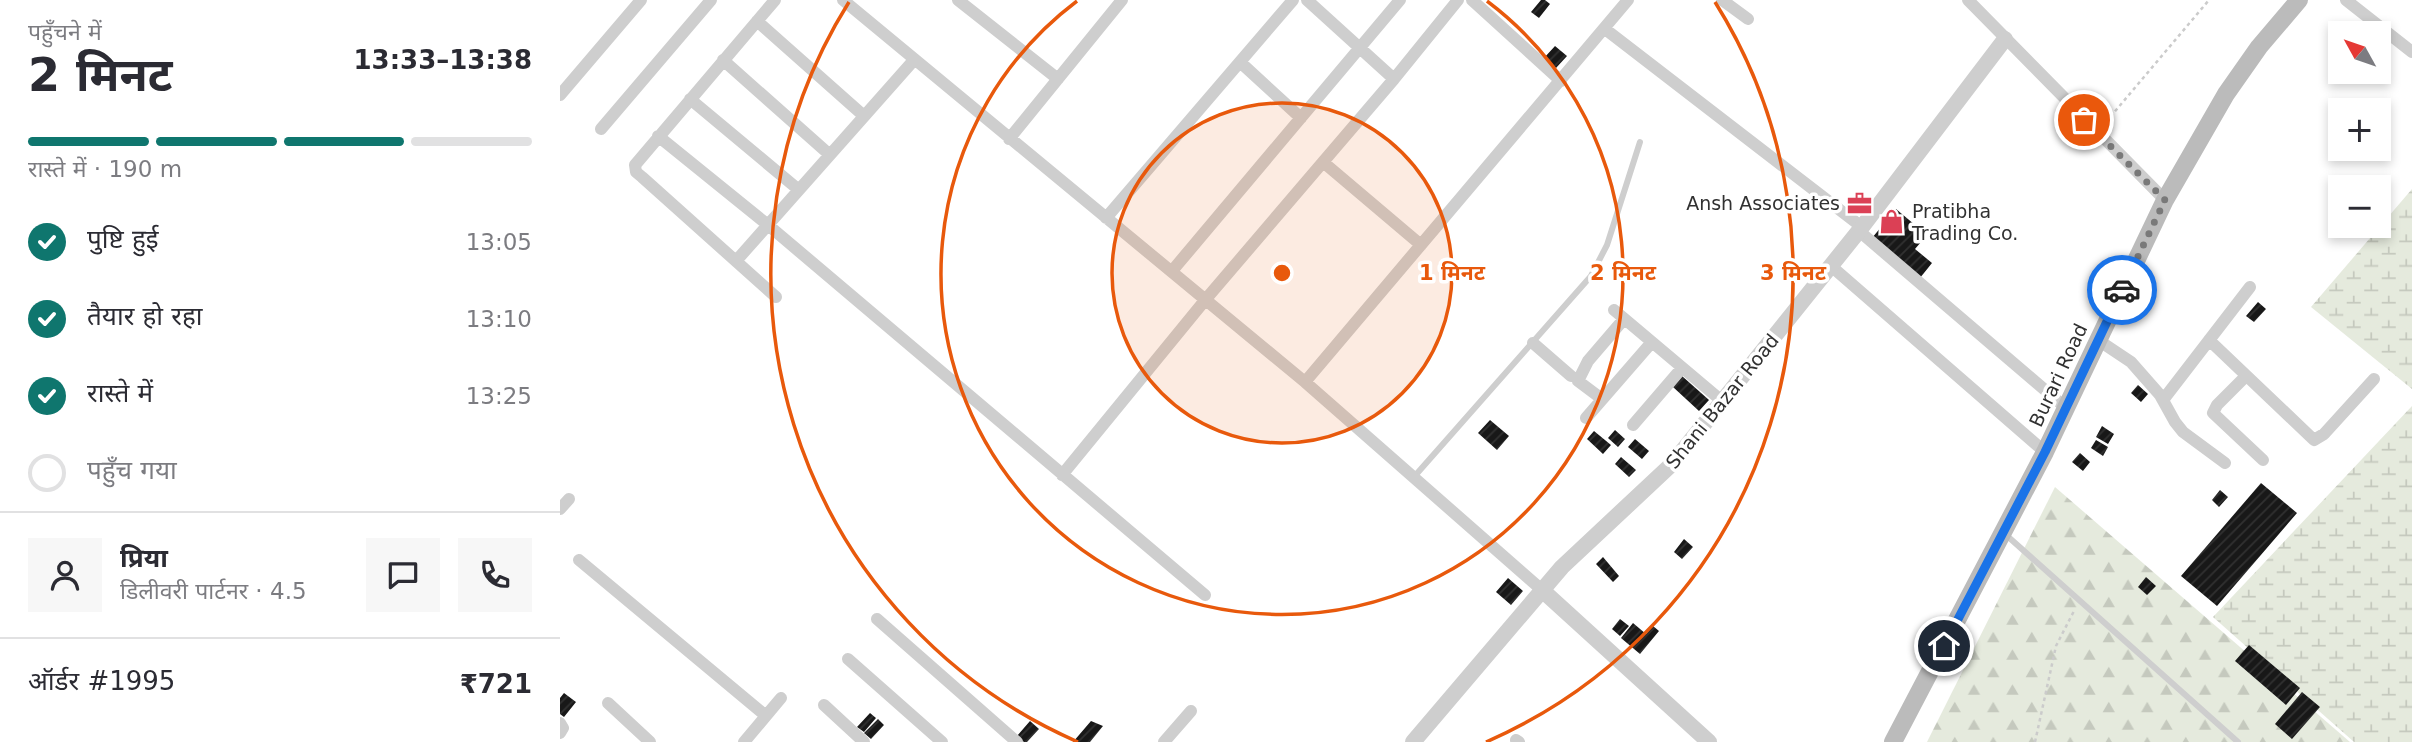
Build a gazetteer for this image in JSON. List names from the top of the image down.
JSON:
{
  "streets": {
    "main road": ["Burari Road"],
    "street": ["Shani Bazar Road"]
  },
  "places": {
    "office": ["Ansh Associates"],
    "shop": ["Pratibha Trading Co."]
  },
  "north": "top left",
  "page": {
    "heading": ["2 मिनट", "पहुँचने में", "13:33–13:38"],
    "panel": [
      "प्रिया",
      "डिलीवरी पार्टनर · 4.5",
      "ऑर्डर #1995",
      "₹721"
    ],
    "map_buttons": ["+", "−"],
    "bar": "रास्ते में · 190 m",
    "list": [
      ["पुष्टि हुई", "13:05"],
      ["तैयार हो रहा", "13:10"],
      ["रास्ते में", "13:25"],
      "पहुँच गया"
    ]
  },
  "rings": ["1 मिनट", "2 मिनट", "3 मिनट"]
}
